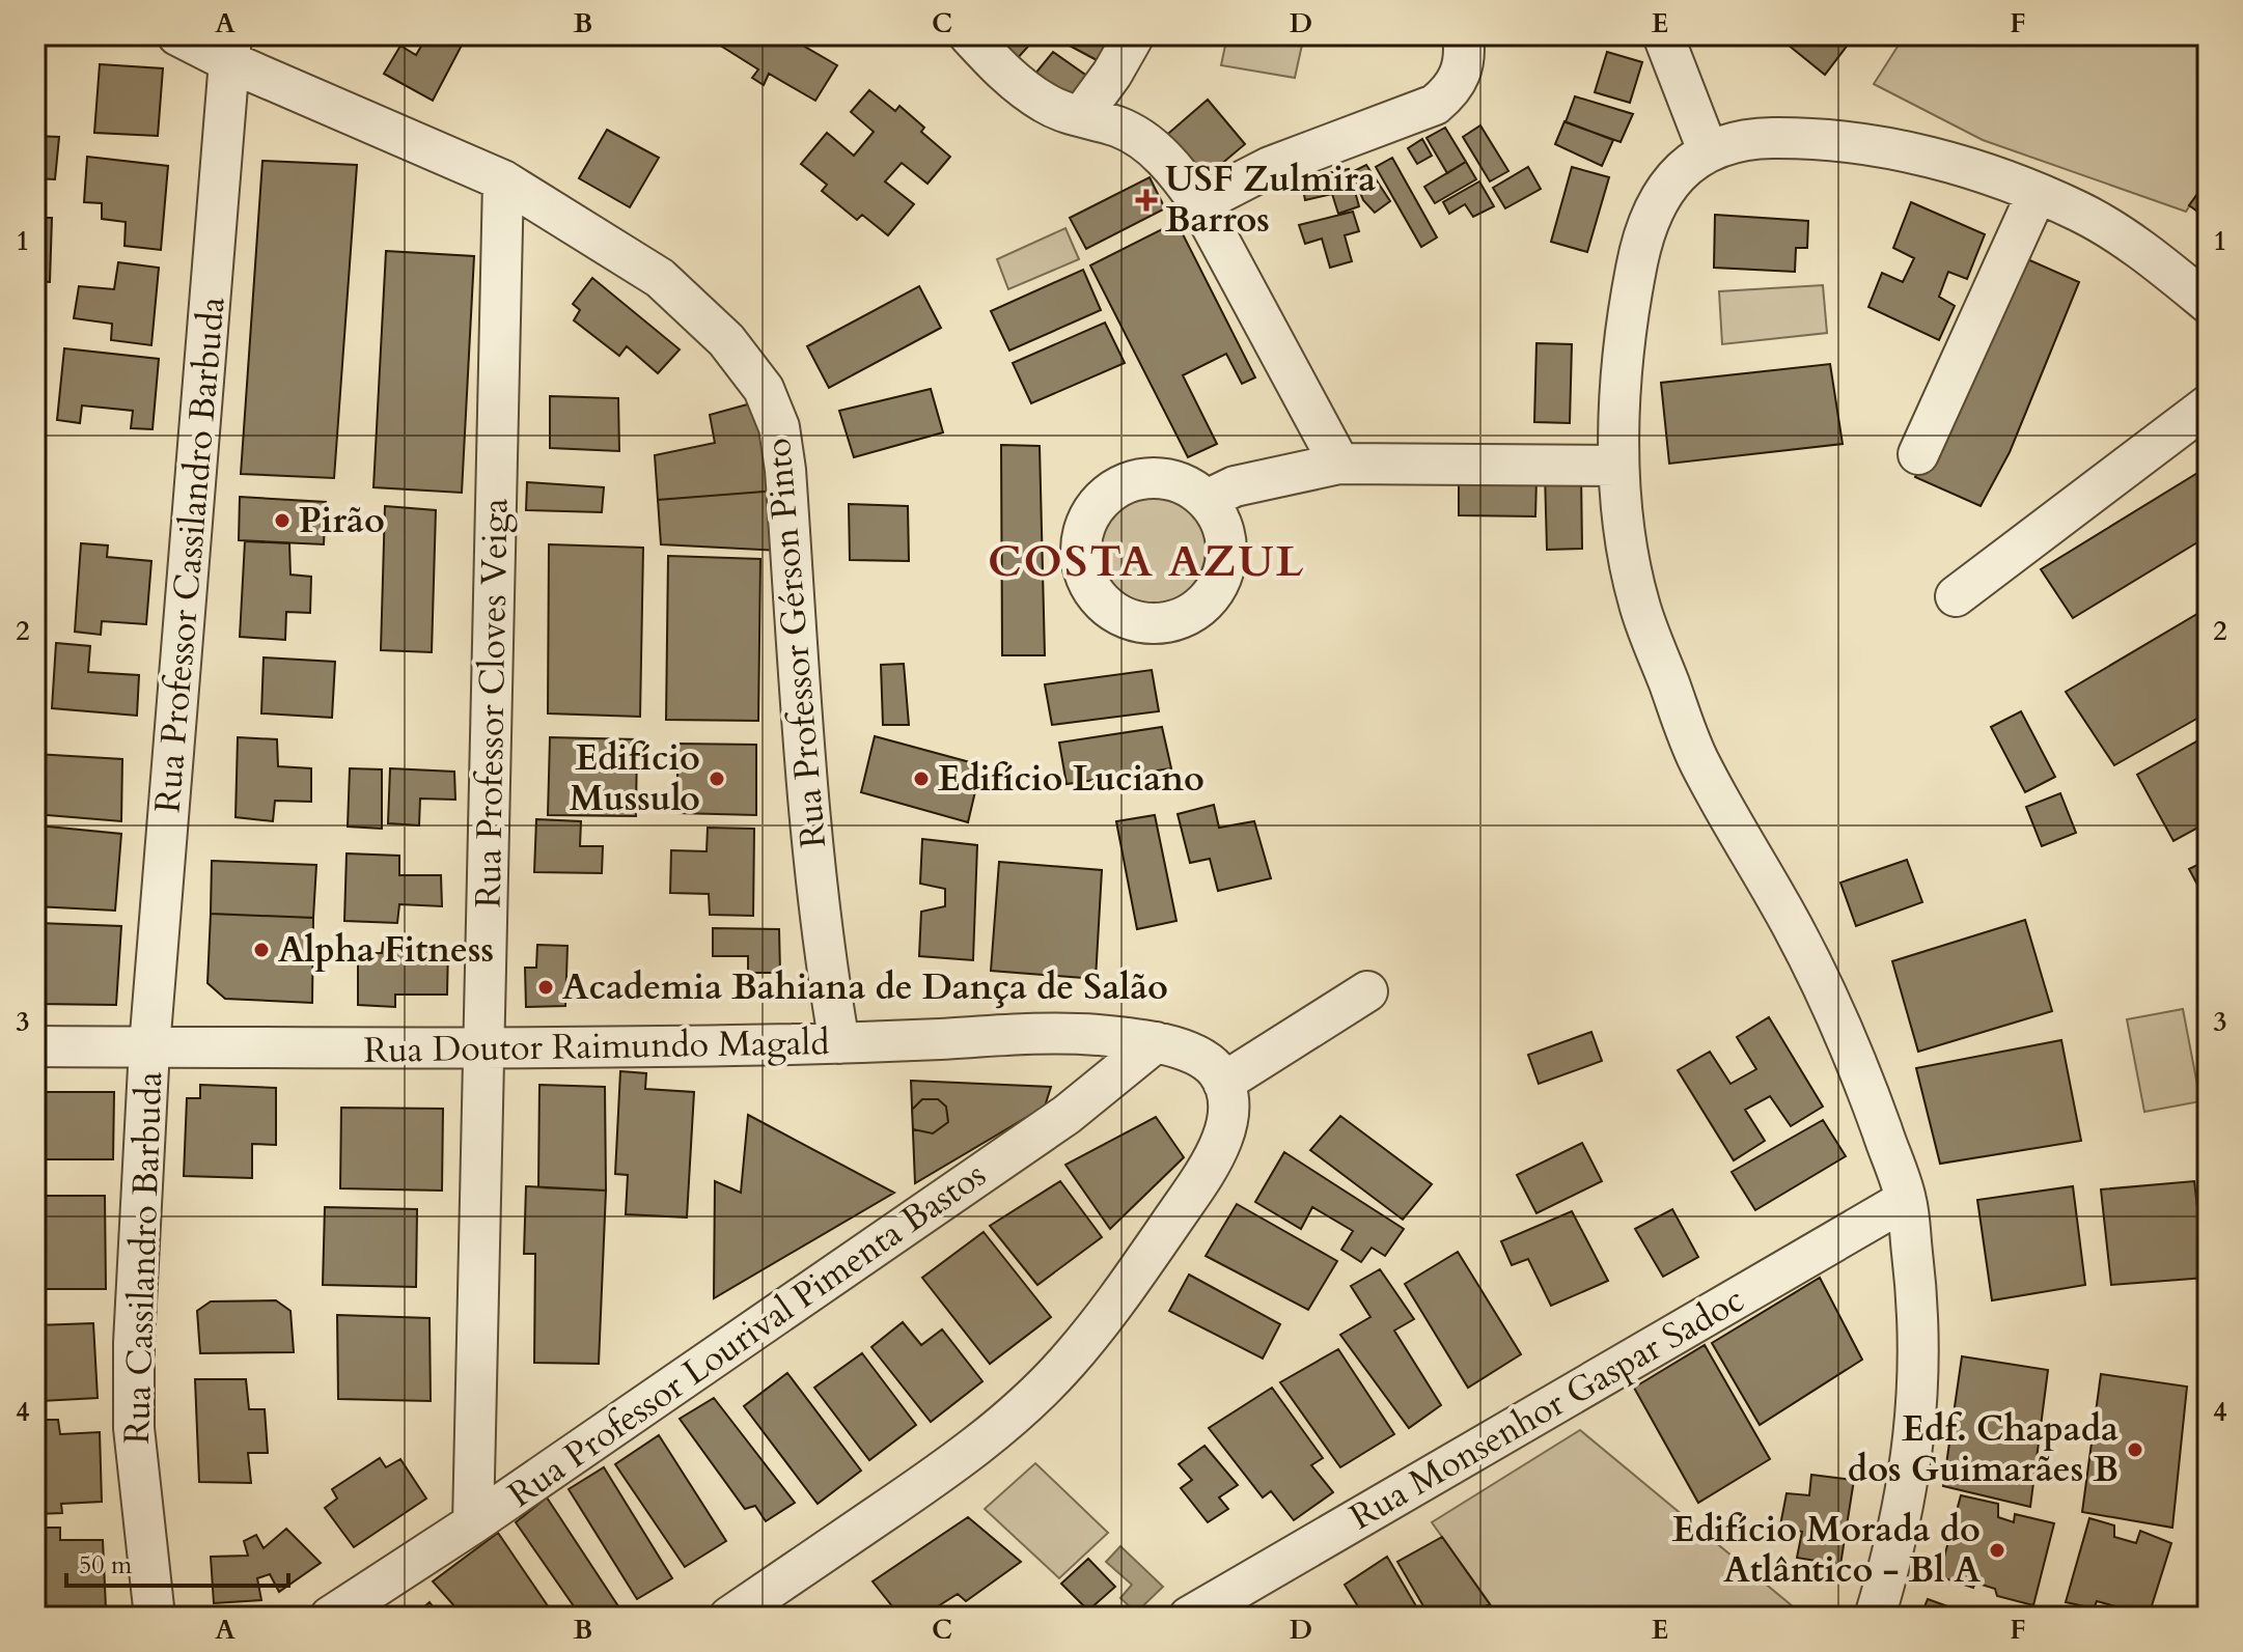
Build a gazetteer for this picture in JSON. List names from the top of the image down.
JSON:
{
  "streets": {
    "street": [
      "Rua Professor Cassilandro Barbuda",
      "Rua Professor Gérson Pinto",
      "Rua Professor Cloves Veiga",
      "Rua Doutor Raimundo Magald",
      "Rua Cassilandro Barbuda",
      "Rua Professor Lourival Pimenta Bastos",
      "Rua Monsenhor Gaspar Sadoc"
    ]
  },
  "crossings": [
    ["Rua Professor Cassilandro Barbuda", "Rua Professor Gérson Pinto"],
    ["Rua Professor Cassilandro Barbuda", "Rua Doutor Raimundo Magald"],
    ["Rua Professor Cassilandro Barbuda", "Rua Cassilandro Barbuda"],
    ["Rua Professor Gérson Pinto", "Rua Professor Cloves Veiga"],
    ["Rua Professor Gérson Pinto", "Rua Doutor Raimundo Magald"],
    ["Rua Professor Cloves Veiga", "Rua Doutor Raimundo Magald"],
    ["Rua Professor Cloves Veiga", "Rua Professor Lourival Pimenta Bastos"],
    ["Rua Doutor Raimundo Magald", "Rua Cassilandro Barbuda"],
    ["Rua Doutor Raimundo Magald", "Rua Professor Lourival Pimenta Bastos"]
  ],
  "districts": ["COSTA AZUL"],
  "places": {
    "health": ["USF Zulmira Barros"],
    "other": [
      "Pirão",
      "Edifício Mussulo",
      "Edifício Luciano",
      "Alpha Fitness",
      "Academia Bahiana de Dança de Salão",
      "Edf. Chapada dos Guimarães B",
      "Edifício Morada do Atlântico - Bl A"
    ]
  },
  "scale_bar": "50 m",
  "grid": {
    "columns": [
      "A",
      "B",
      "C",
      "D",
      "E",
      "F"
    ],
    "rows": [
      "1",
      "2",
      "3",
      "4"
    ]
  }
}
